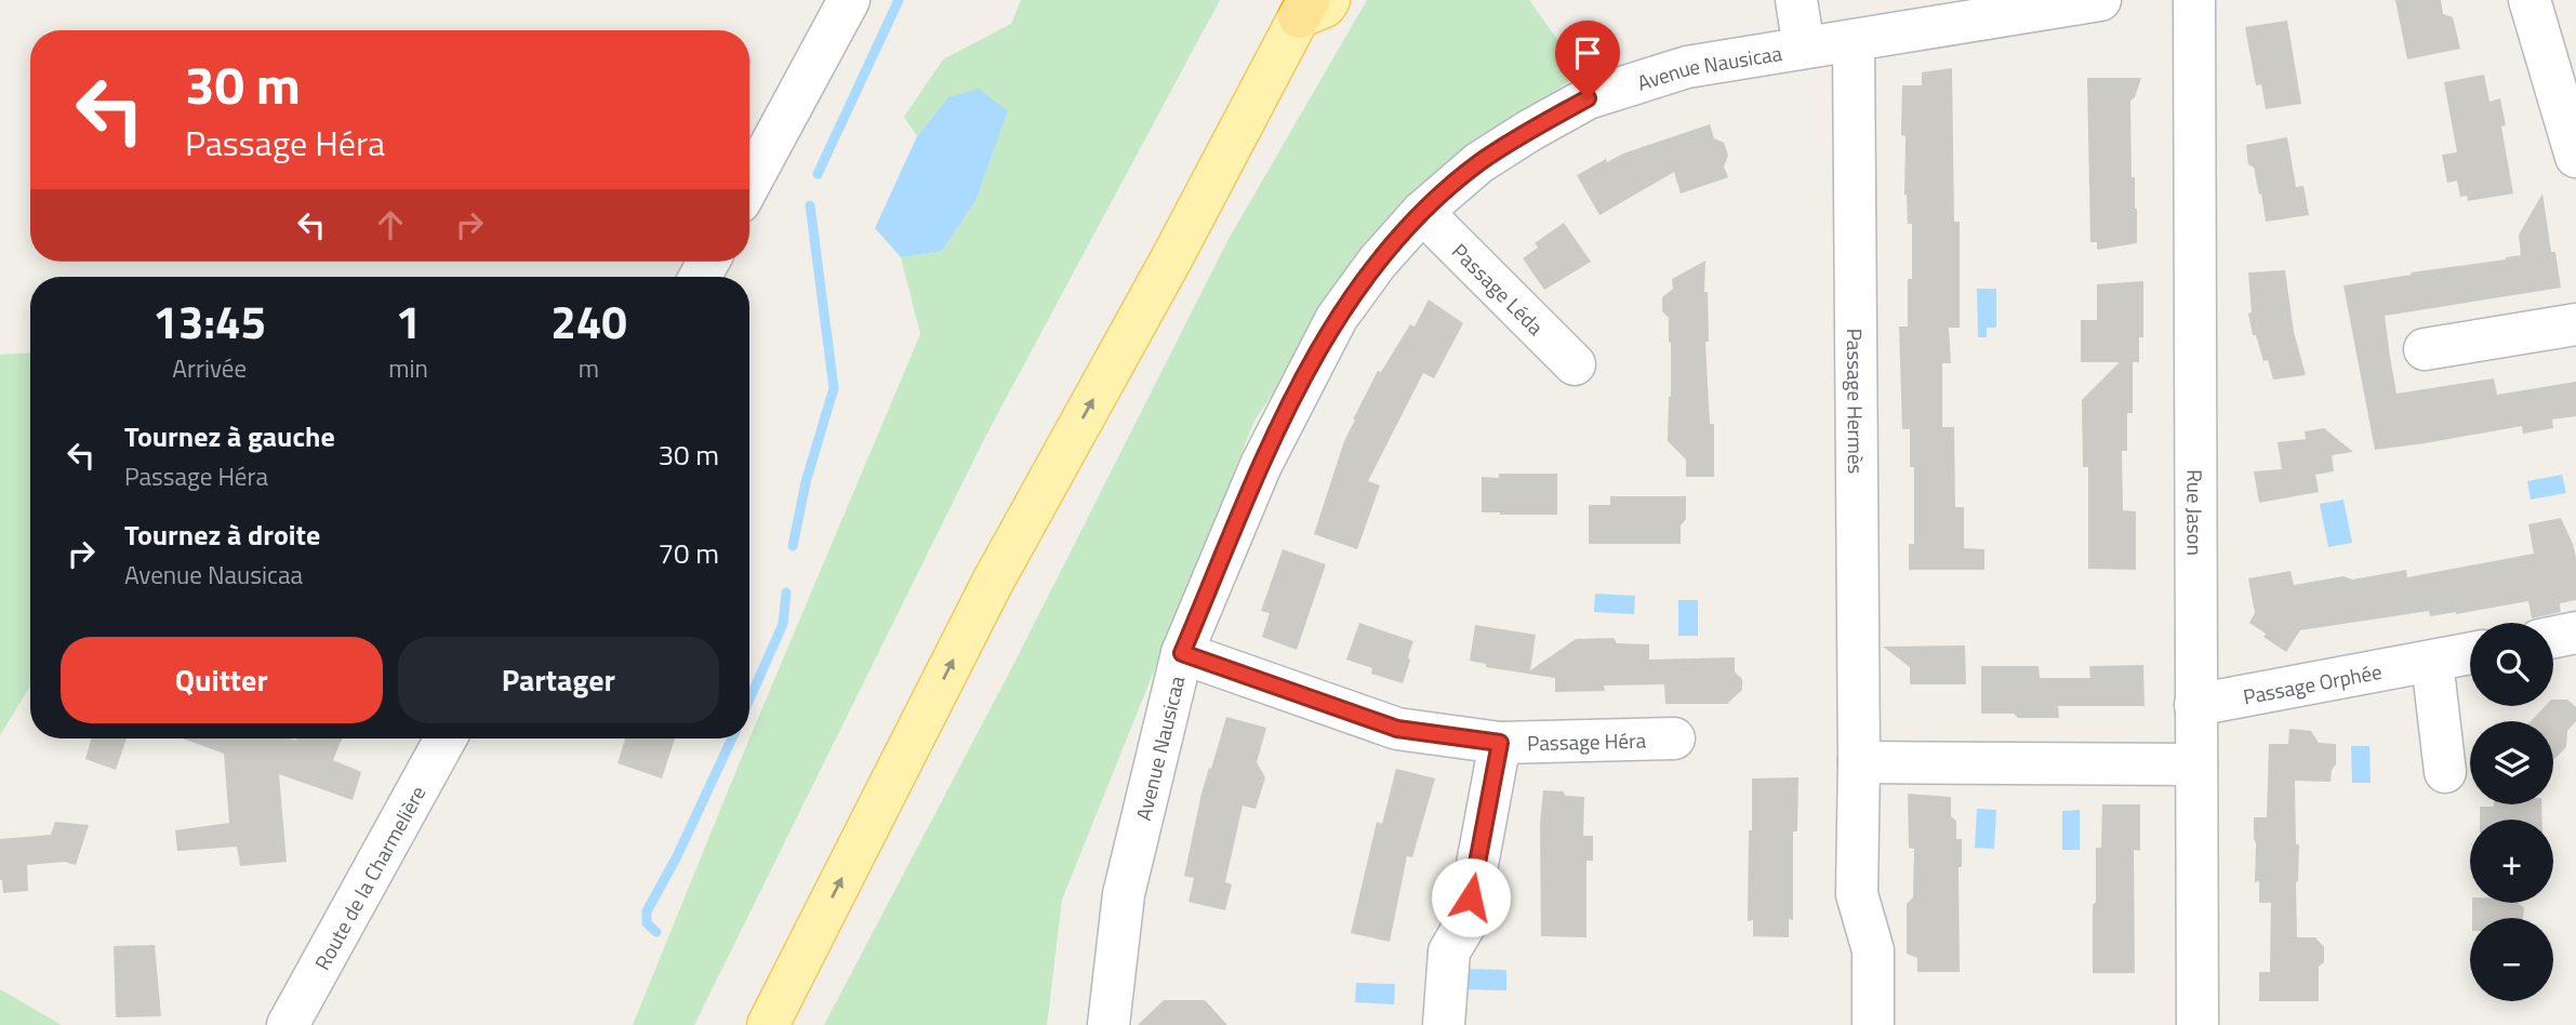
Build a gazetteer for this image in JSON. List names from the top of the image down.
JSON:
{
  "streets": {
    "street": [
      "Avenue Nausicaa",
      "Passage Léda",
      "Passage Hermès",
      "Rue Jason",
      "Passage Orphée",
      "Passage Héra",
      "Route de la Charmelière"
    ]
  },
  "crossings": [
    ["Avenue Nausicaa", "Passage Léda"],
    ["Avenue Nausicaa", "Passage Hermès"],
    ["Avenue Nausicaa", "Passage Héra"],
    ["Rue Jason", "Passage Orphée"]
  ],
  "page": {
    "turn": ["30 m", "Passage Héra"],
    "eta": [
      "13:45",
      "Arrivée",
      "1",
      "min",
      "240",
      "m"
    ],
    "list": [
      {
        "name": "Tournez à gauche",
        "note": "Passage Héra",
        "value": "30 m"
      },
      {
        "name": "Tournez à droite",
        "note": "Avenue Nausicaa",
        "value": "70 m"
      }
    ],
    "buttons": ["Quitter", "Partager"],
    "map_buttons": ["+", "−"]
  }
}
